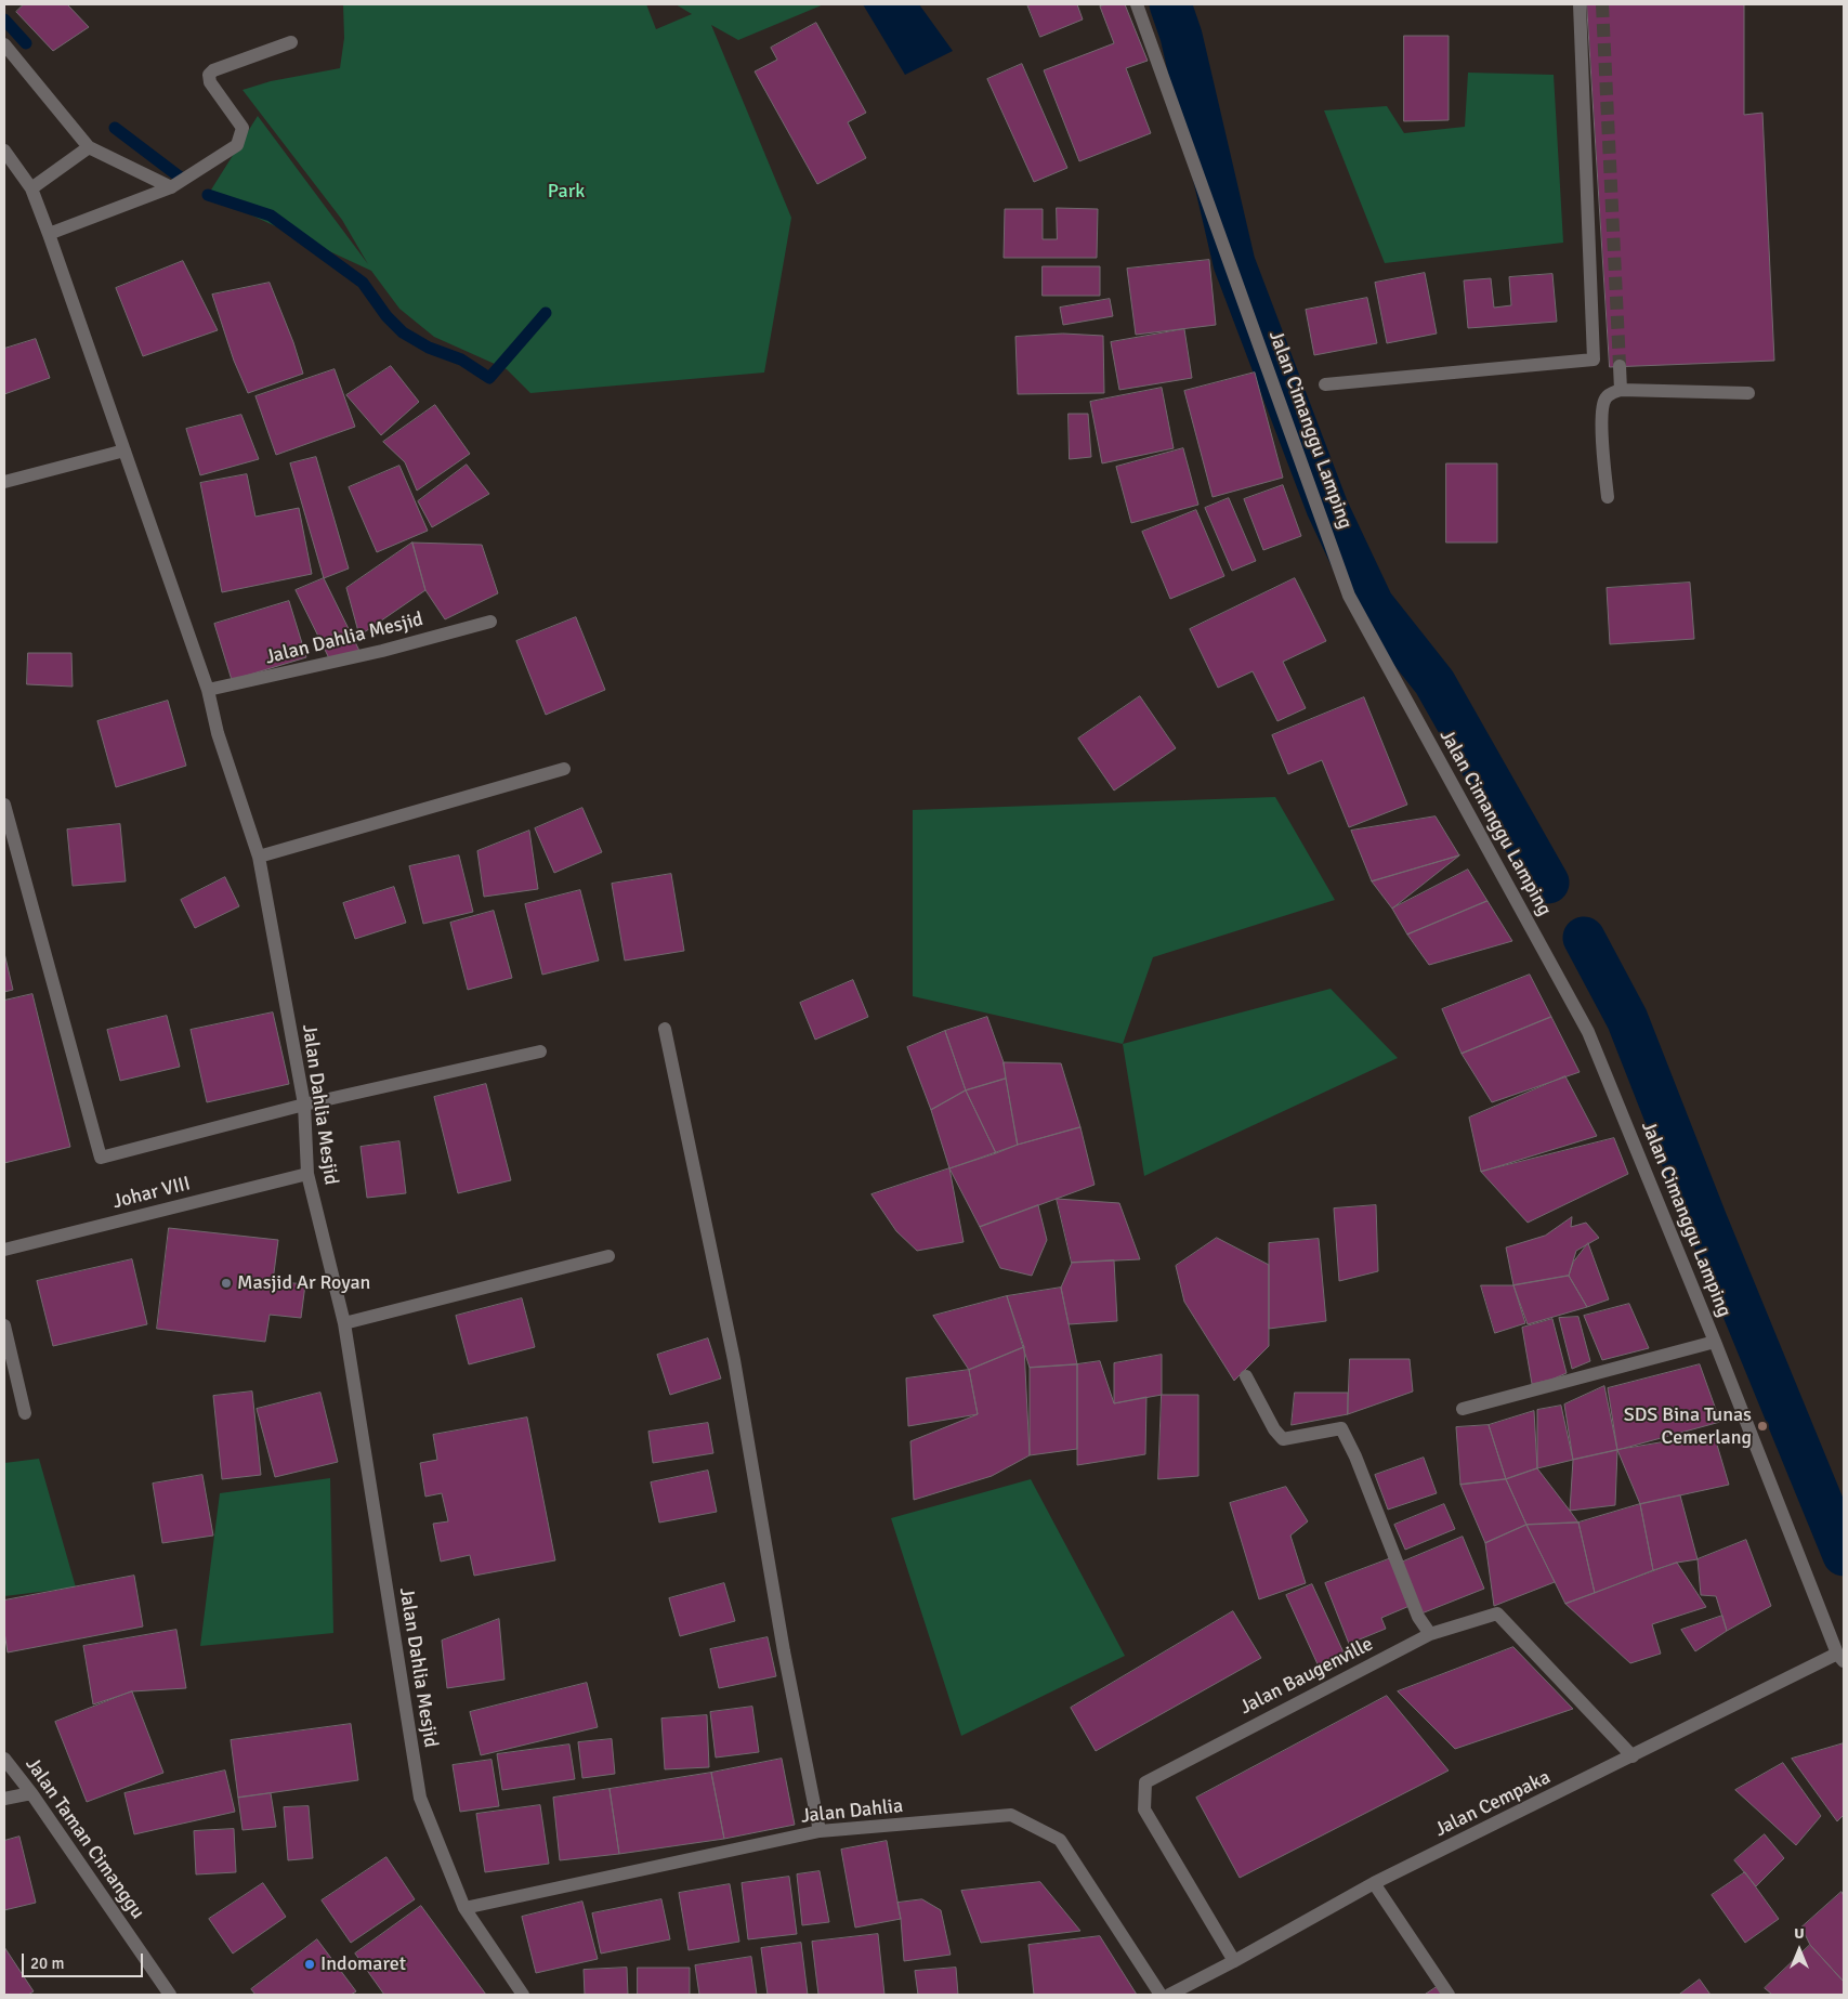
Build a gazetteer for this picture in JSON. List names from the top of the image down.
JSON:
{
  "streets": {
    "street": [
      "Jalan Cimanggu Lamping",
      "Jalan Dahlia Mesjid",
      "Johar VIII",
      "Jalan Baugenville",
      "Jalan Cempaka",
      "Jalan Dahlia",
      "Jalan Taman Cimanggu"
    ]
  },
  "crossings": [
    ["Jalan Cimanggu Lamping", "Jalan Cempaka"],
    ["Jalan Dahlia Mesjid", "Johar VIII"],
    ["Jalan Dahlia Mesjid", "Jalan Dahlia"],
    ["Jalan Baugenville", "Jalan Cempaka"]
  ],
  "parks": ["Park"],
  "places": ["Masjid Ar Royan", "SDS Bina Tunas Cemerlang", "Indomaret"],
  "scale_bar": "20 m",
  "north": "top"
}
